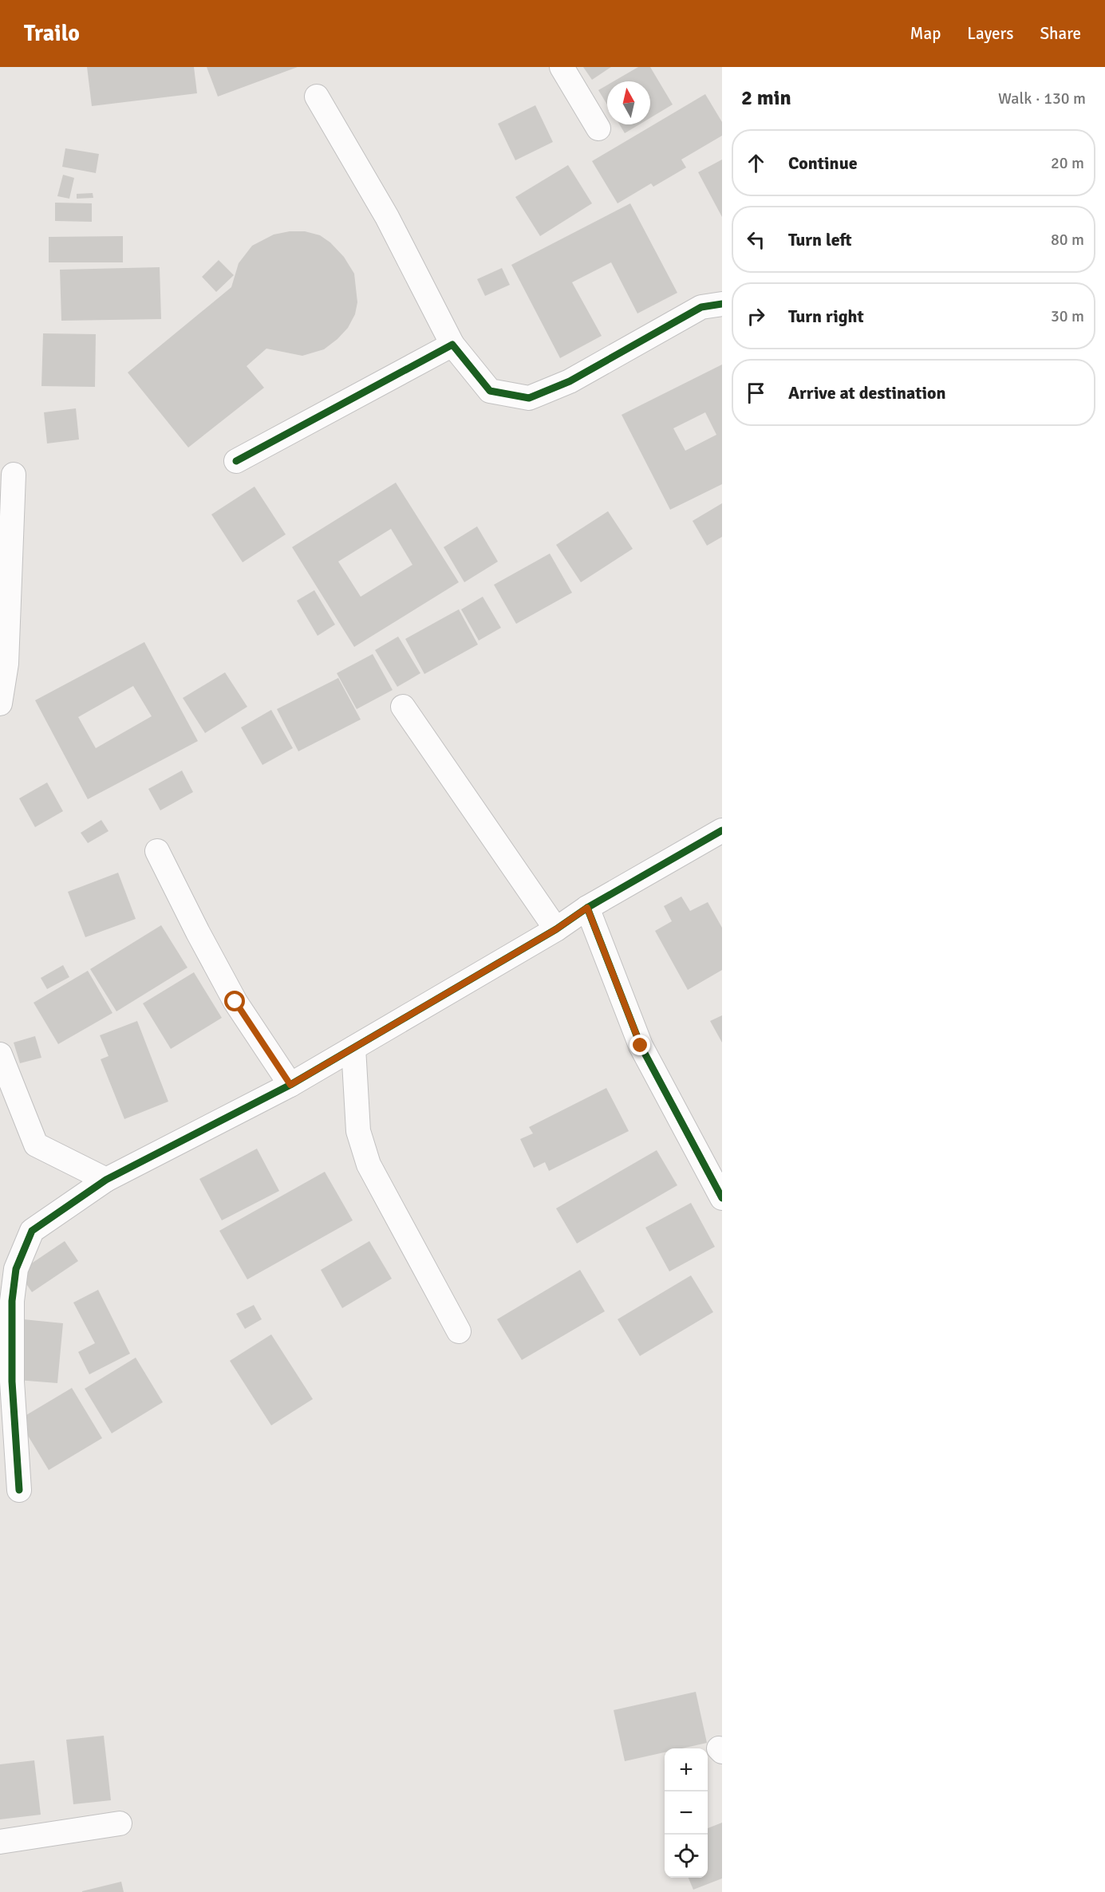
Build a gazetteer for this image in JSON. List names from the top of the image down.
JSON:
{
  "north": "top",
  "page": {
    "header": "Trailo",
    "nav": ["Map", "Layers", "Share"],
    "heading": ["2 min", "Walk · 130 m"],
    "list": [
      ["Continue", "20 m"],
      ["Turn left", "80 m"],
      ["Turn right", "30 m"],
      "Arrive at destination"
    ],
    "map_buttons": ["+", "−"]
  }
}
